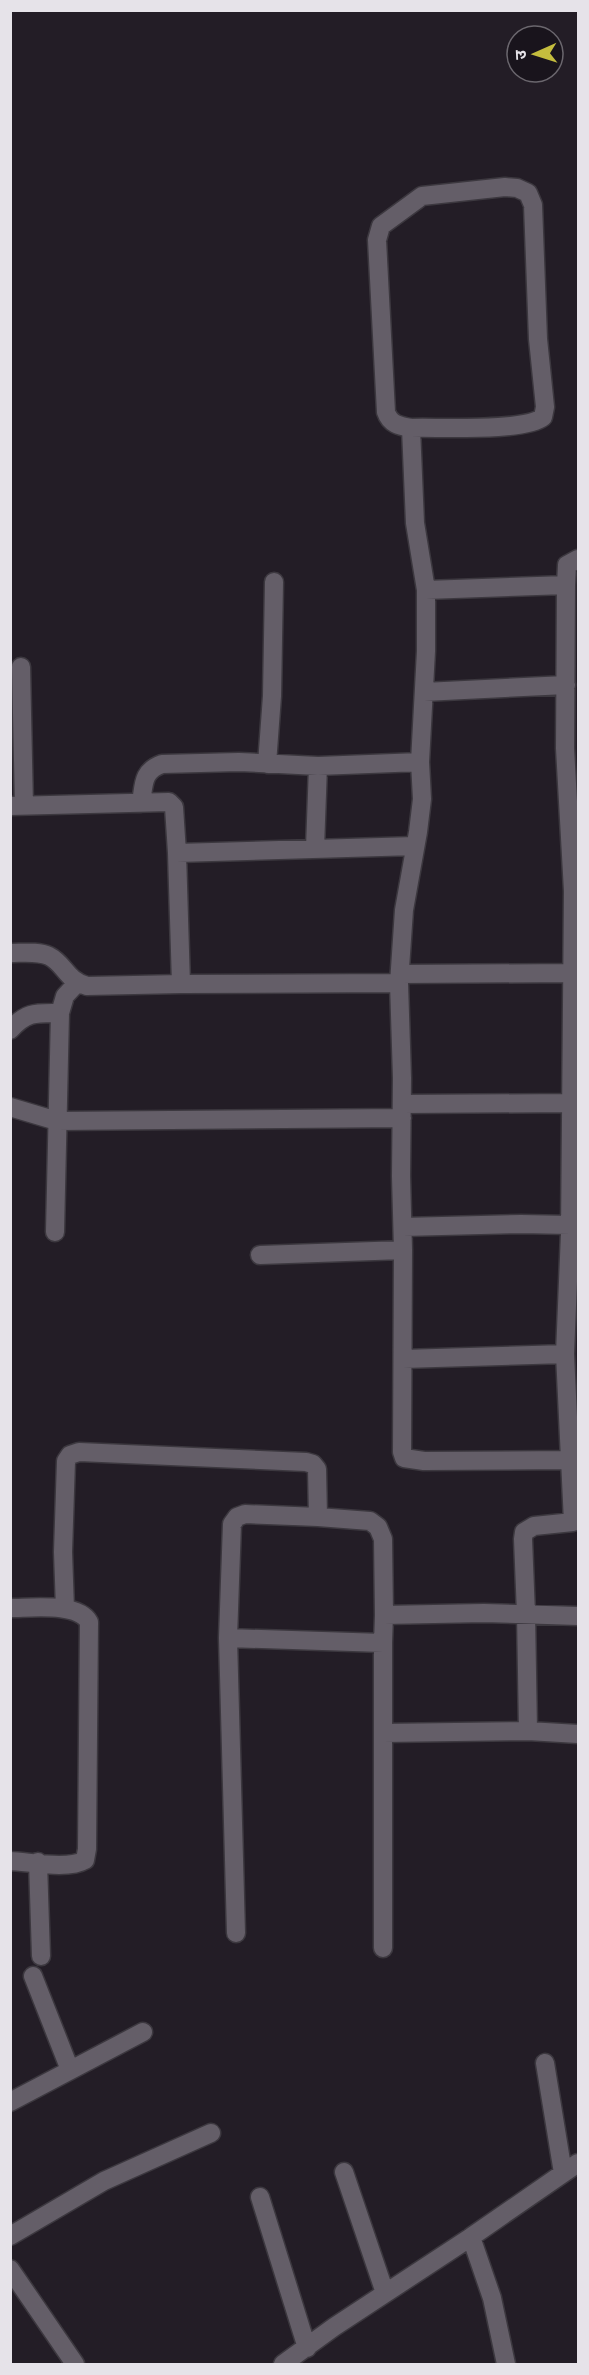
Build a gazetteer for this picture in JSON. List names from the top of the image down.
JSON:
{
  "north": "left"
}
